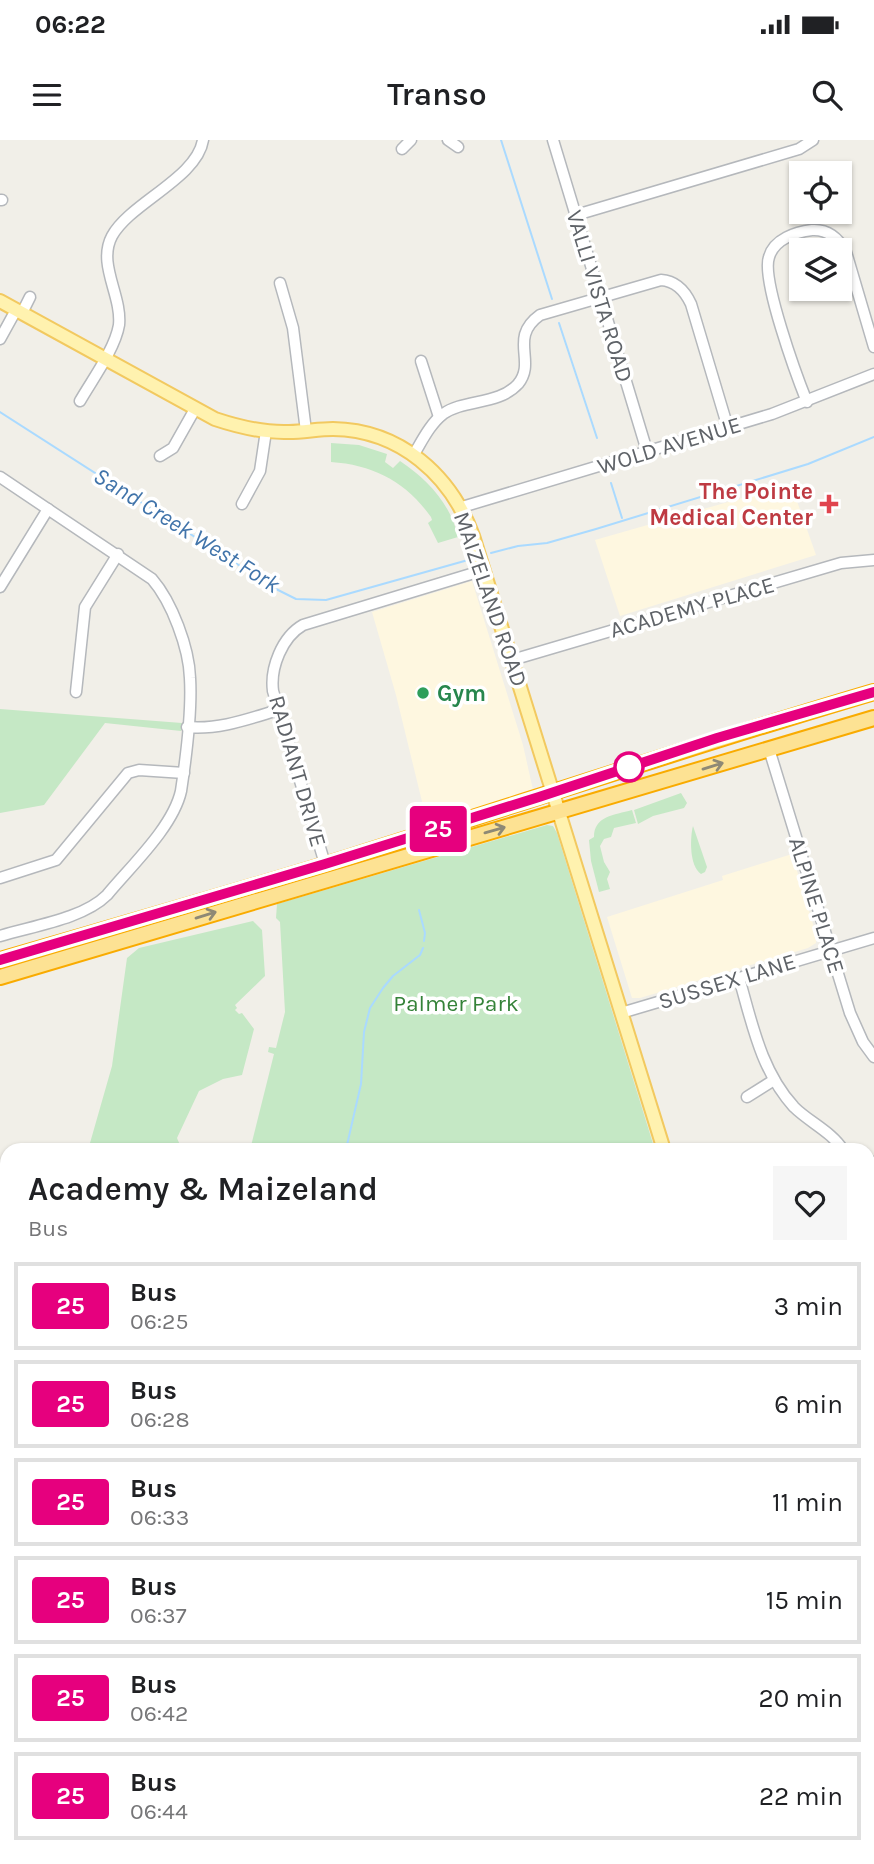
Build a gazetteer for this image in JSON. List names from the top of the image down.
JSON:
{
  "streets": {
    "main road": ["MAIZELAND ROAD"],
    "street": [
      "VALLI VISTA ROAD",
      "WOLD AVENUE",
      "ACADEMY PLACE",
      "RADIANT DRIVE",
      "ALPINE PLACE",
      "SUSSEX LANE"
    ]
  },
  "crossings": [
    ["VALLI VISTA ROAD", "WOLD AVENUE"],
    ["WOLD AVENUE", "MAIZELAND ROAD"],
    ["MAIZELAND ROAD", "ACADEMY PLACE"],
    ["MAIZELAND ROAD", "RADIANT DRIVE"],
    ["MAIZELAND ROAD", "SUSSEX LANE"],
    ["ALPINE PLACE", "SUSSEX LANE"]
  ],
  "water": ["Sand Creek West Fork"],
  "parks": ["Palmer Park"],
  "places": {
    "health": ["The Pointe Medical Center"],
    "other": ["Gym"]
  },
  "lines": ["bus line 25"],
  "page": {
    "status": "06:22",
    "header": "Transo",
    "on_map": "25",
    "heading": ["Academy & Maizeland", "Bus"],
    "list": [
      {
        "mark": "25",
        "name": "Bus",
        "note": "06:25",
        "value": "3 min"
      },
      {
        "mark": "25",
        "name": "Bus",
        "note": "06:28",
        "value": "6 min"
      },
      {
        "mark": "25",
        "name": "Bus",
        "note": "06:33",
        "value": "11 min"
      },
      {
        "mark": "25",
        "name": "Bus",
        "note": "06:37",
        "value": "15 min"
      },
      {
        "mark": "25",
        "name": "Bus",
        "note": "06:42",
        "value": "20 min"
      },
      {
        "mark": "25",
        "name": "Bus",
        "note": "06:44",
        "value": "22 min"
      }
    ]
  }
}
